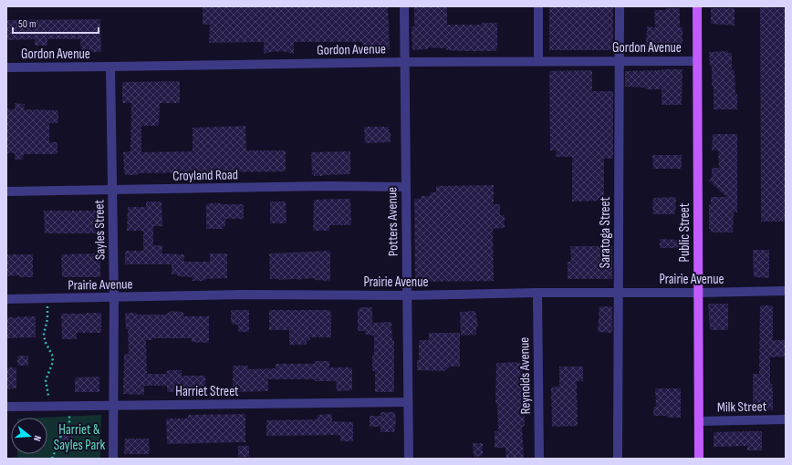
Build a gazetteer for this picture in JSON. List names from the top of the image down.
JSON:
{
  "streets": {
    "main road": ["Public Street"],
    "street": [
      "Gordon Avenue",
      "Croyland Road",
      "Potters Avenue",
      "Sayles Street",
      "Saratoga Street",
      "Prairie Avenue",
      "Reynolds Avenue",
      "Harriet Street",
      "Milk Street"
    ]
  },
  "crossings": [
    ["Gordon Avenue", "Potters Avenue"],
    ["Gordon Avenue", "Sayles Street"],
    ["Gordon Avenue", "Saratoga Street"],
    ["Gordon Avenue", "Public Street"],
    ["Croyland Road", "Potters Avenue"],
    ["Croyland Road", "Sayles Street"],
    ["Potters Avenue", "Prairie Avenue"],
    ["Potters Avenue", "Harriet Street"],
    ["Sayles Street", "Prairie Avenue"],
    ["Sayles Street", "Harriet Street"],
    ["Saratoga Street", "Prairie Avenue"],
    ["Public Street", "Prairie Avenue"],
    ["Public Street", "Milk Street"],
    ["Prairie Avenue", "Reynolds Avenue"]
  ],
  "parks": ["Harriet & Sayles Park"],
  "scale_bar": "50 m",
  "north": "right"
}
